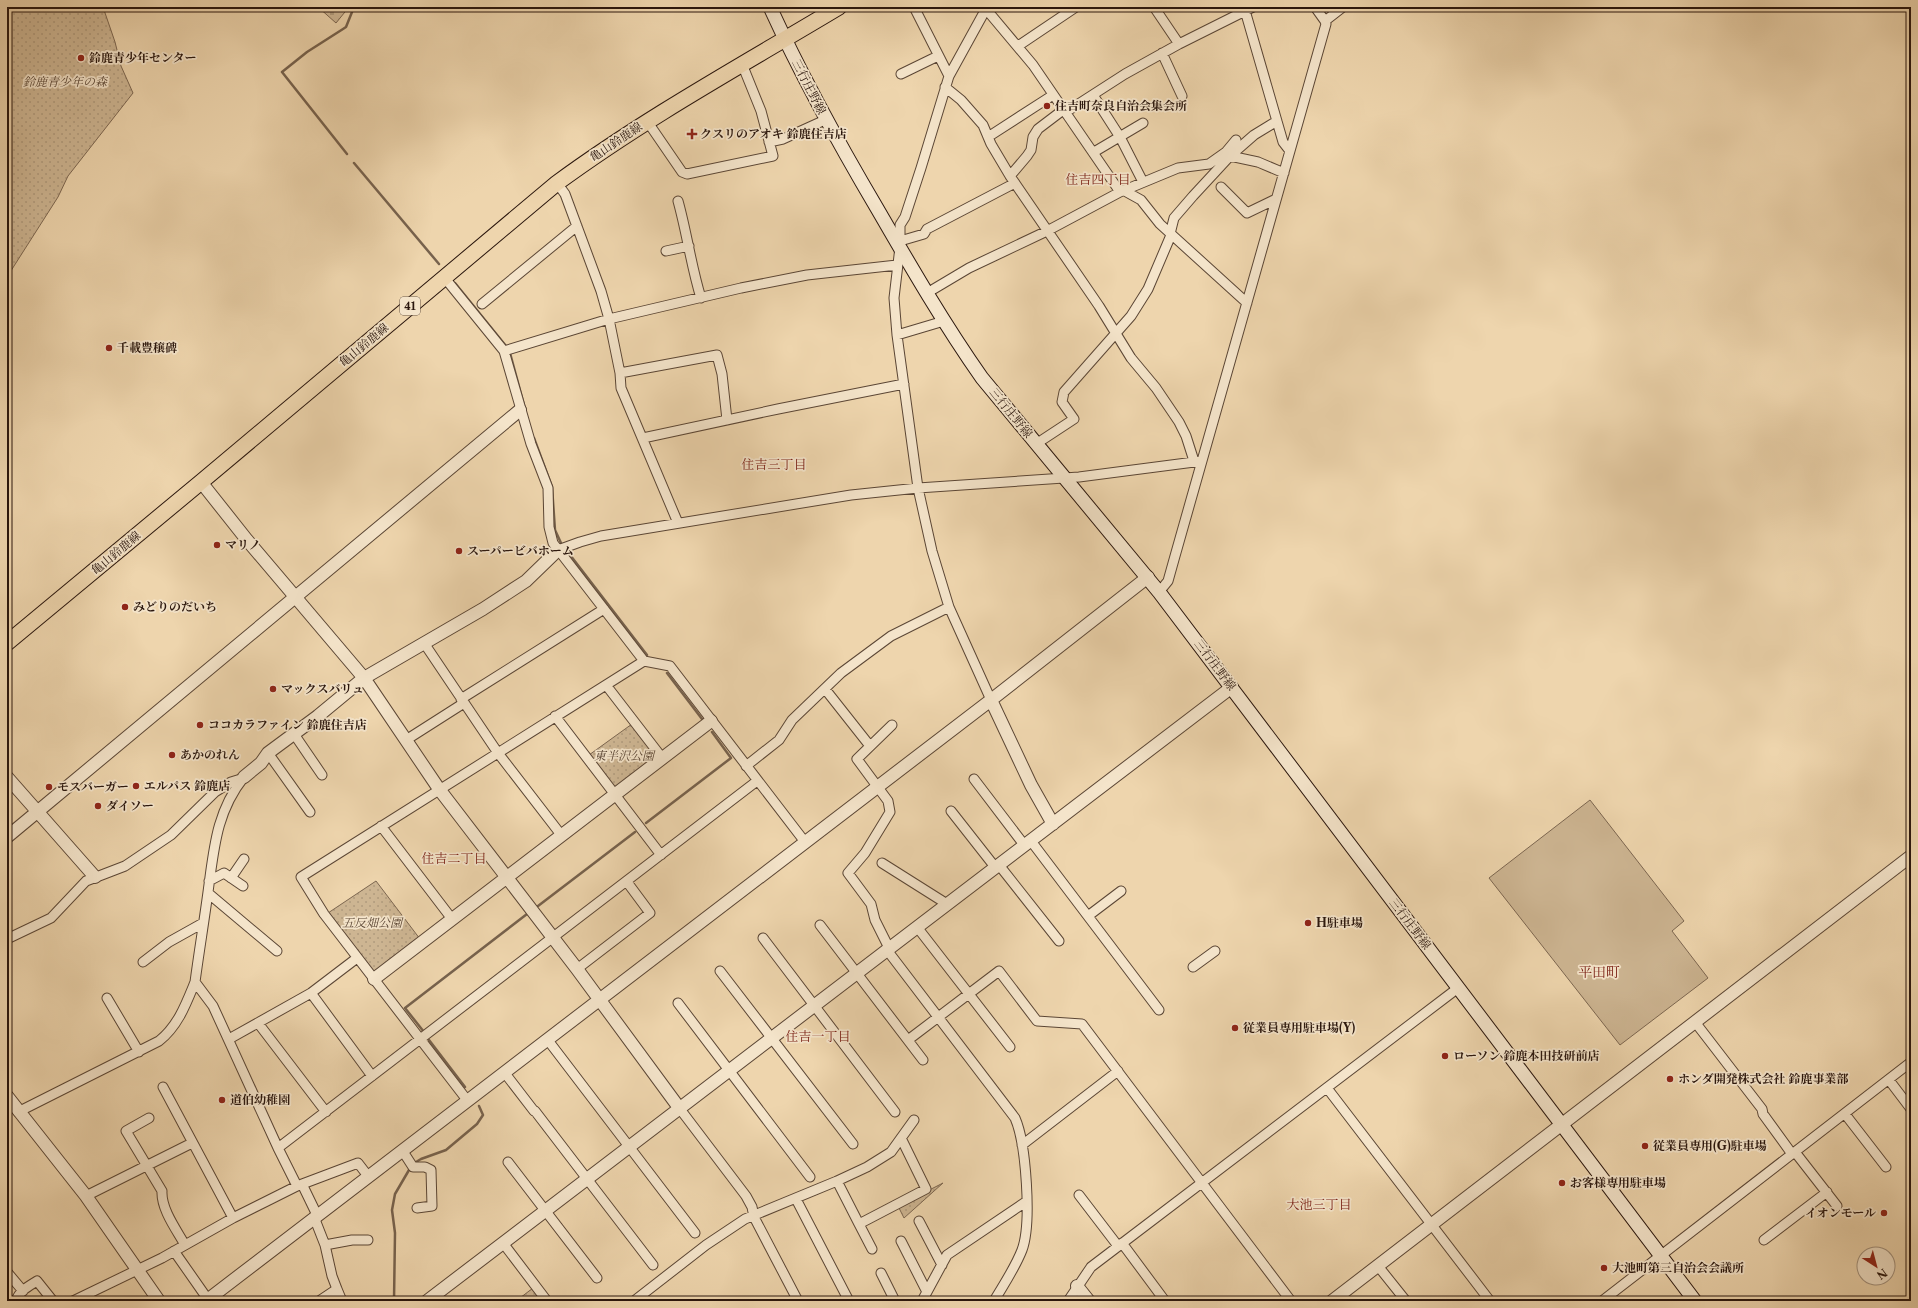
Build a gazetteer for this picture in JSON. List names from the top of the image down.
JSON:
{
  "streets": {
    "main road": ["三行庄野線", "亀山鈴鹿線", "41"]
  },
  "crossings": [
    ["三行庄野線", "亀山鈴鹿線"]
  ],
  "districts": [
    "住吉四丁目",
    "住吉三丁目",
    "住吉二丁目",
    "平田町",
    "住吉一丁目",
    "大池三丁目"
  ],
  "parks": ["鈴鹿青少年の森", "東半沢公園", "五反畑公園"],
  "places": {
    "other": [
      "鈴鹿青少年センター",
      "住吉町奈良自治会集会所",
      "千載豊穣碑",
      "マリノ",
      "スーパービバホーム",
      "みどりのだいち",
      "マックスバリュ",
      "ココカラファイン 鈴鹿住吉店",
      "あかのれん",
      "エルパス 鈴鹿店",
      "モスバーガー",
      "ダイソー",
      "H駐車場",
      "従業員専用駐車場(Y)",
      "ローソン 鈴鹿本田技研前店",
      "ホンダ開発株式会社 鈴鹿事業部",
      "道伯幼稚園",
      "従業員専用(G)駐車場",
      "お客様専用駐車場",
      "イオンモール",
      "大池町第三自治会会議所"
    ],
    "health": ["クスリのアオキ 鈴鹿住吉店"]
  },
  "north": "bottom right"
}
